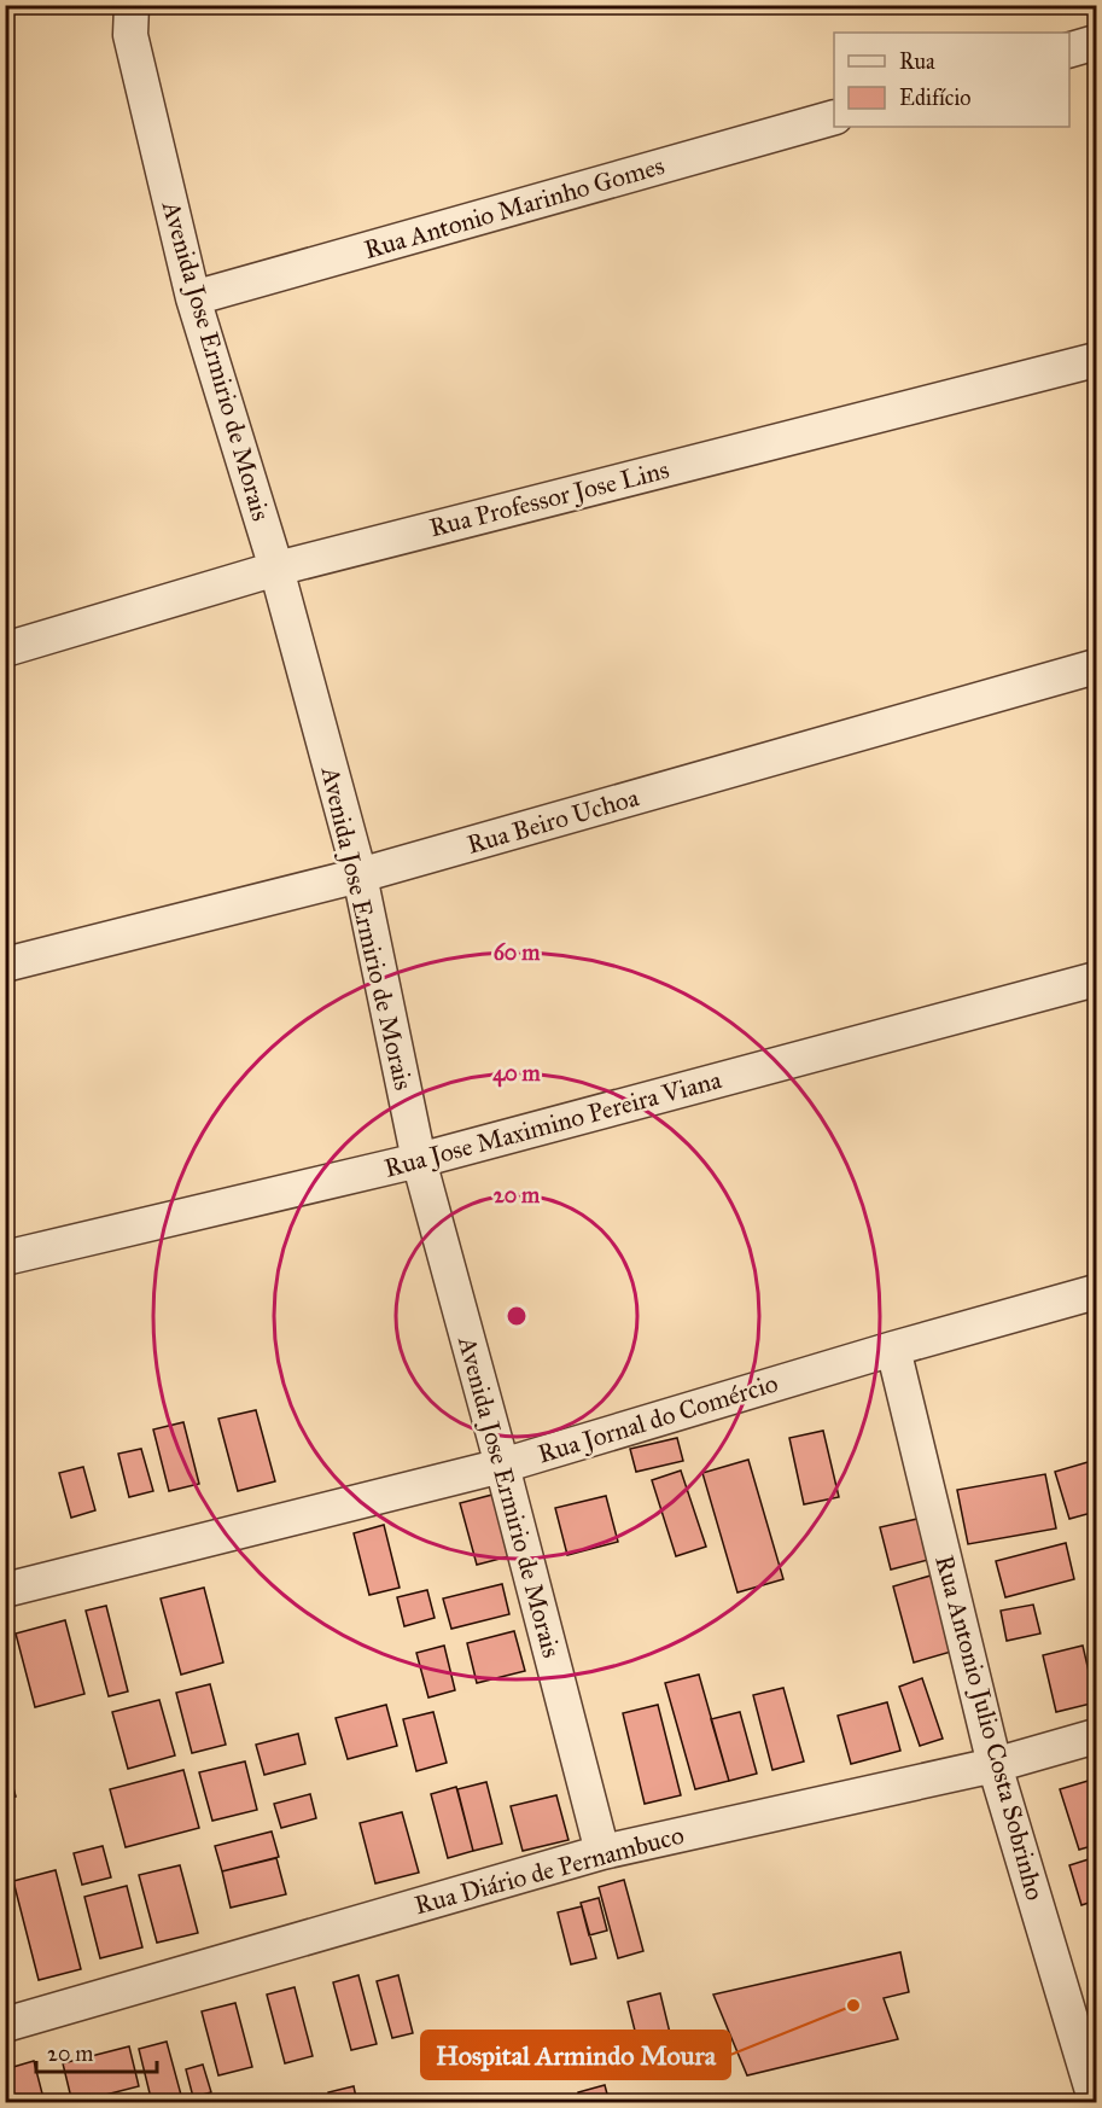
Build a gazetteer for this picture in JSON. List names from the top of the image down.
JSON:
{
  "streets": {
    "street": [
      "Rua Antonio Marinho Gomes",
      "Avenida Jose Ermirio de Morais",
      "Rua Professor Jose Lins",
      "Rua Beiro Uchoa",
      "Rua Jose Maximino Pereira Viana",
      "Rua Jornal do Comércio",
      "Rua Antonio Julio Costa Sobrinho",
      "Rua Diário de Pernambuco"
    ]
  },
  "crossings": [
    ["Rua Antonio Marinho Gomes", "Avenida Jose Ermirio de Morais"],
    ["Avenida Jose Ermirio de Morais", "Rua Professor Jose Lins"],
    ["Avenida Jose Ermirio de Morais", "Rua Beiro Uchoa"],
    ["Avenida Jose Ermirio de Morais", "Rua Jose Maximino Pereira Viana"],
    ["Avenida Jose Ermirio de Morais", "Rua Jornal do Comércio"],
    ["Avenida Jose Ermirio de Morais", "Rua Diário de Pernambuco"],
    ["Rua Jornal do Comércio", "Rua Antonio Julio Costa Sobrinho"],
    ["Rua Antonio Julio Costa Sobrinho", "Rua Diário de Pernambuco"]
  ],
  "places": ["Hospital Armindo Moura"],
  "legend": ["Rua", "Edifício"],
  "scale_bar": "20 m",
  "rings": ["60 m", "40 m", "20 m"]
}
